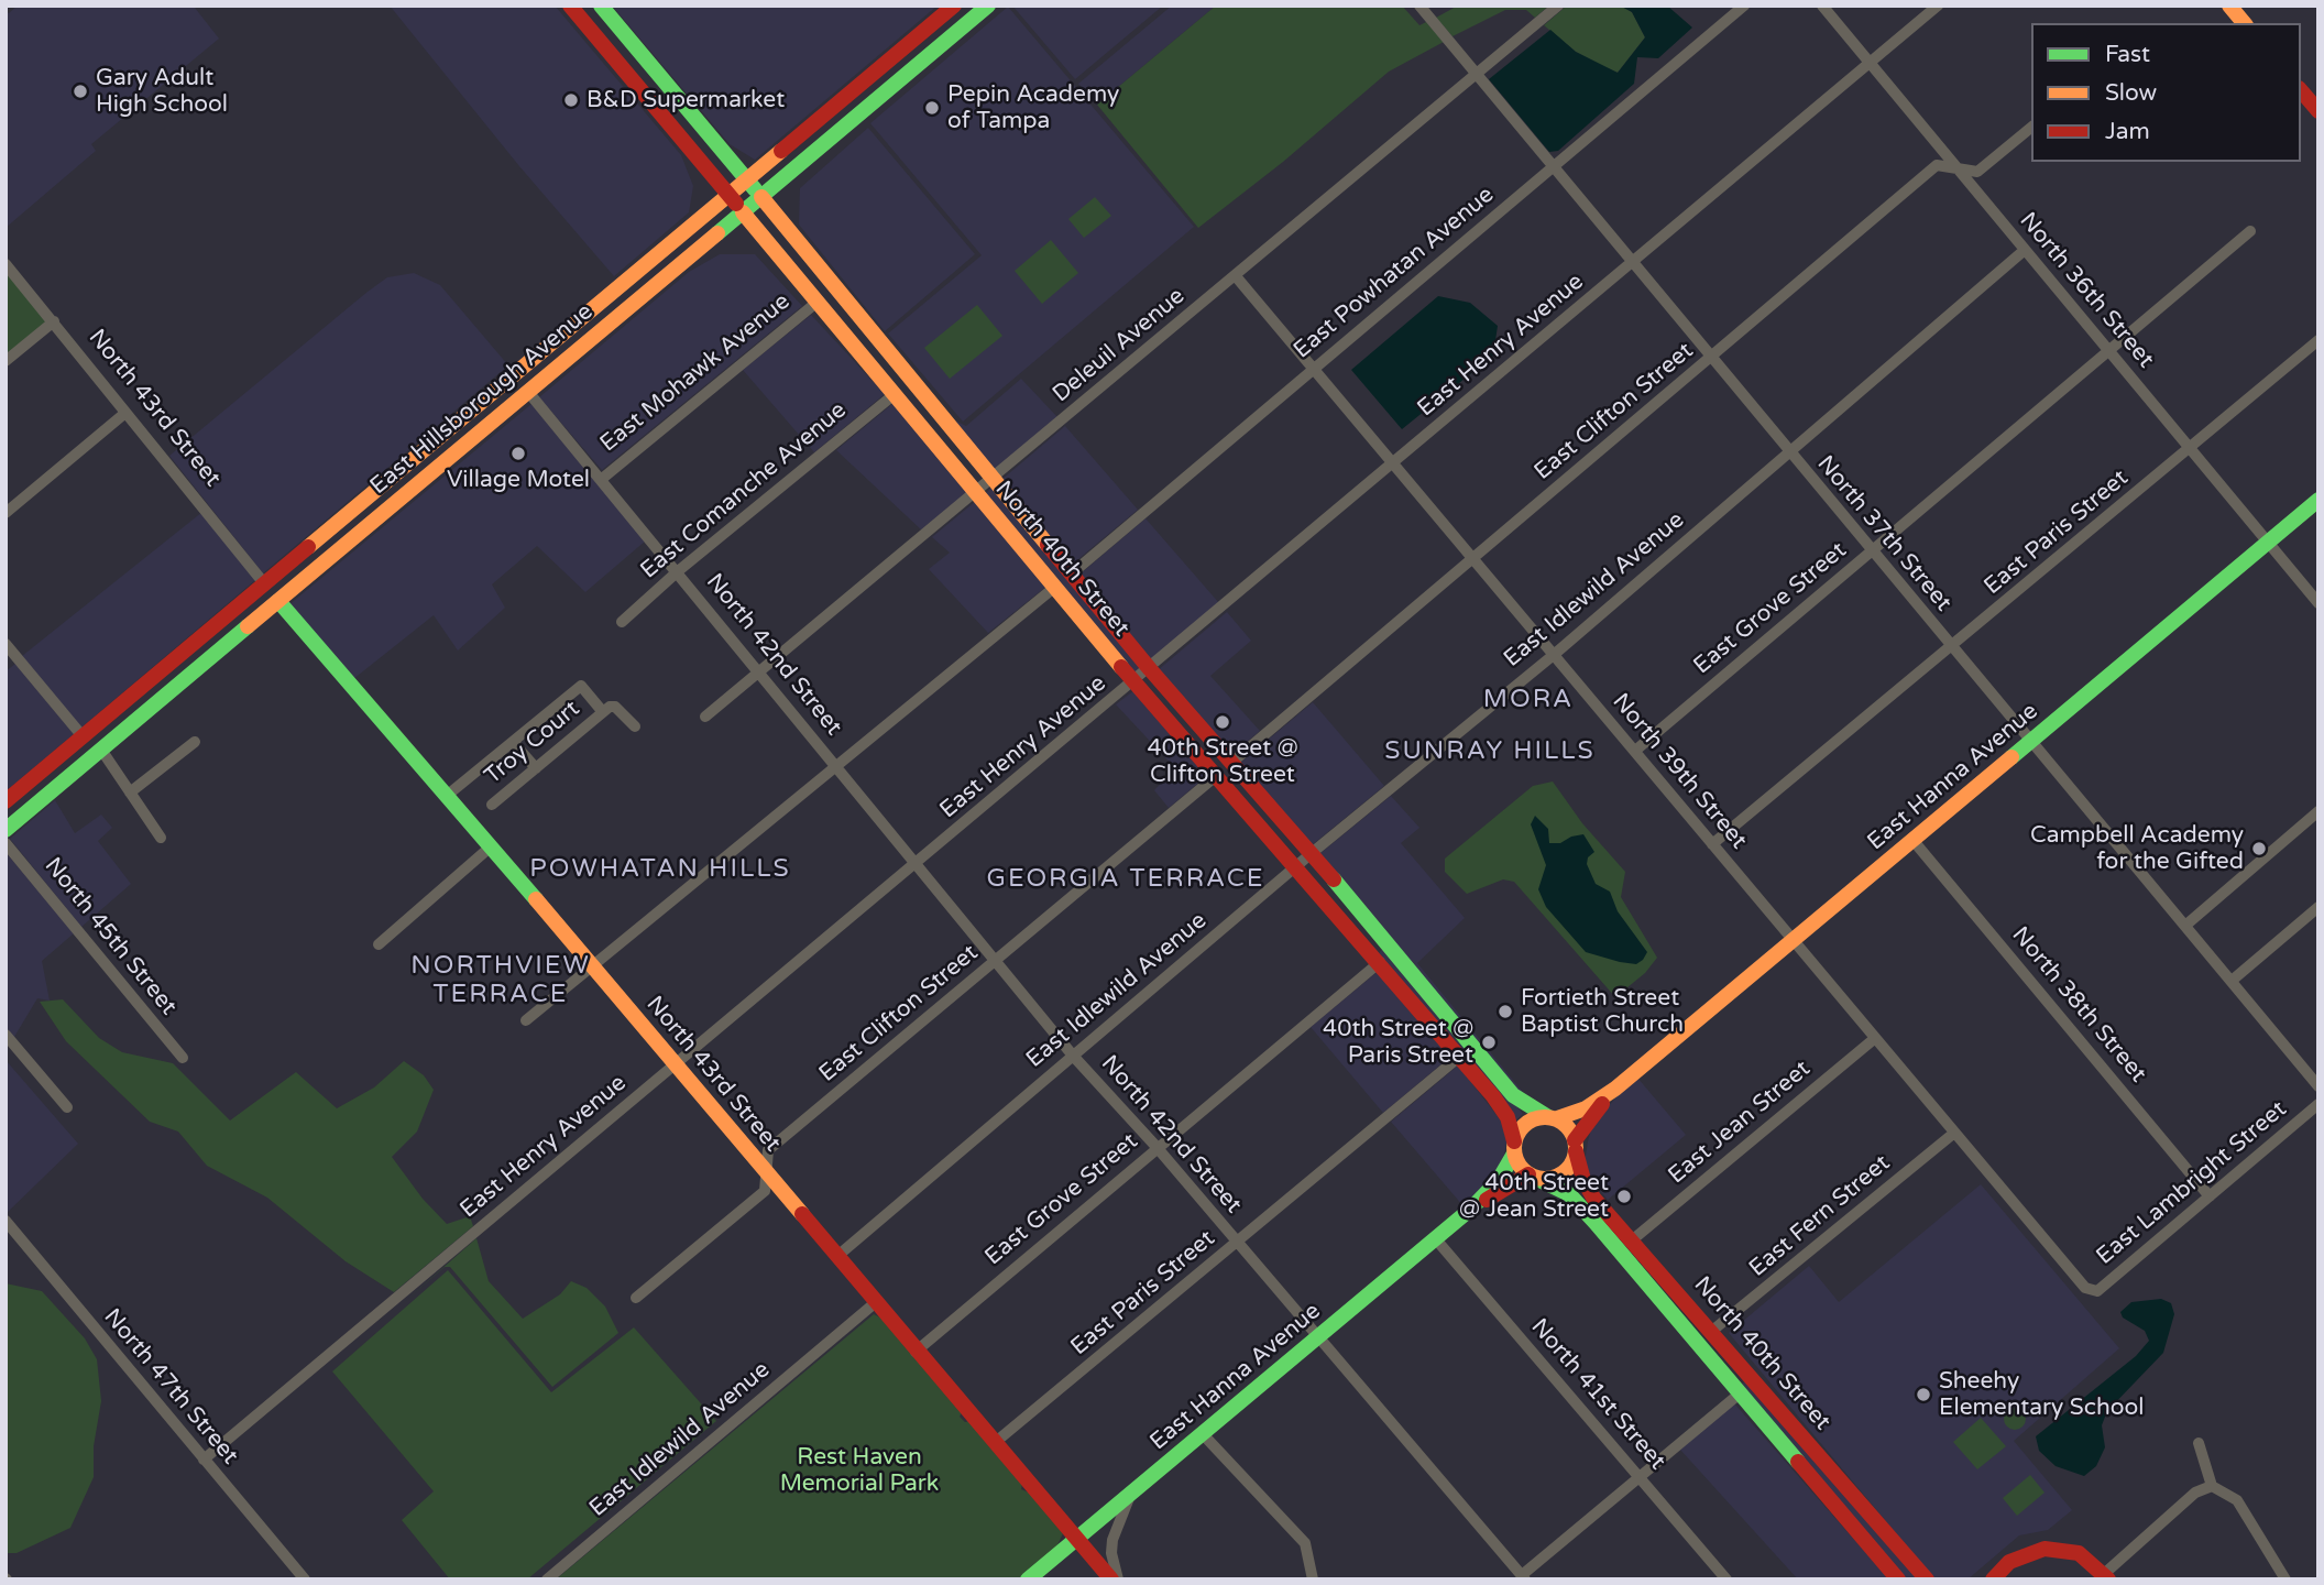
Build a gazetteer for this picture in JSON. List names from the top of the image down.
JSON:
{
  "streets": {
    "main road": [
      "East Hillsborough Avenue",
      "North 43rd Street",
      "North 40th Street",
      "East Hanna Avenue"
    ],
    "street": [
      "East Powhatan Avenue",
      "North 36th Street",
      "Deleuil Avenue",
      "East Henry Avenue",
      "East Mohawk Avenue",
      "East Clifton Street",
      "East Comanche Avenue",
      "East Paris Street",
      "North 37th Street",
      "East Idlewild Avenue",
      "East Grove Street",
      "North 42nd Street",
      "Troy Court",
      "North 39th Street",
      "North 45th Street",
      "North 38th Street",
      "East Jean Street",
      "East Lambright Street",
      "East Fern Street",
      "North 47th Street",
      "North 41st Street"
    ]
  },
  "crossings": [
    ["East Powhatan Avenue", "North 37th Street"],
    ["East Powhatan Avenue", "North 40th Street"],
    ["East Powhatan Avenue", "North 39th Street"],
    ["North 36th Street", "East Henry Avenue"],
    ["North 36th Street", "East Clifton Street"],
    ["North 36th Street", "East Paris Street"],
    ["North 36th Street", "East Idlewild Avenue"],
    ["North 36th Street", "East Grove Street"],
    ["North 36th Street", "East Hanna Avenue"],
    ["Deleuil Avenue", "North 37th Street"],
    ["Deleuil Avenue", "North 40th Street"],
    ["Deleuil Avenue", "North 42nd Street"],
    ["Deleuil Avenue", "North 39th Street"],
    ["East Henry Avenue", "North 43rd Street"],
    ["East Henry Avenue", "North 37th Street"],
    ["East Henry Avenue", "North 40th Street"],
    ["East Henry Avenue", "North 42nd Street"],
    ["East Henry Avenue", "North 39th Street"],
    ["East Henry Avenue", "North 47th Street"],
    ["East Mohawk Avenue", "North 40th Street"],
    ["East Mohawk Avenue", "North 42nd Street"],
    ["East Hillsborough Avenue", "North 43rd Street"],
    ["East Hillsborough Avenue", "North 40th Street"],
    ["East Hillsborough Avenue", "North 42nd Street"],
    ["North 43rd Street", "East Clifton Street"],
    ["North 43rd Street", "East Paris Street"],
    ["North 43rd Street", "East Idlewild Avenue"],
    ["North 43rd Street", "East Grove Street"],
    ["North 43rd Street", "East Hanna Avenue"],
    ["East Clifton Street", "North 37th Street"],
    ["East Clifton Street", "North 40th Street"],
    ["East Clifton Street", "North 42nd Street"],
    ["East Clifton Street", "North 39th Street"],
    ["East Comanche Avenue", "North 40th Street"],
    ["East Comanche Avenue", "North 42nd Street"],
    ["East Paris Street", "North 37th Street"],
    ["East Paris Street", "North 40th Street"],
    ["East Paris Street", "North 42nd Street"],
    ["East Paris Street", "North 39th Street"],
    ["North 37th Street", "East Idlewild Avenue"],
    ["North 37th Street", "East Grove Street"],
    ["North 37th Street", "East Hanna Avenue"],
    ["North 40th Street", "East Idlewild Avenue"],
    ["North 40th Street", "East Grove Street"],
    ["North 40th Street", "East Hanna Avenue"],
    ["North 40th Street", "East Jean Street"],
    ["North 40th Street", "East Fern Street"],
    ["East Idlewild Avenue", "North 42nd Street"],
    ["East Idlewild Avenue", "North 39th Street"],
    ["East Grove Street", "North 42nd Street"],
    ["East Grove Street", "North 39th Street"],
    ["North 42nd Street", "East Hanna Avenue"],
    ["North 39th Street", "East Hanna Avenue"],
    ["North 39th Street", "East Jean Street"],
    ["North 39th Street", "East Lambright Street"],
    ["North 39th Street", "East Fern Street"],
    ["East Hanna Avenue", "North 38th Street"],
    ["East Hanna Avenue", "North 41st Street"],
    ["North 38th Street", "East Lambright Street"]
  ],
  "districts": [
    "MORA",
    "SUNRAY HILLS",
    "POWHATAN HILLS",
    "GEORGIA TERRACE",
    "NORTHVIEW TERRACE"
  ],
  "parks": ["Rest Haven Memorial Park"],
  "places": [
    "Gary Adult High School",
    "B&D Supermarket",
    "Pepin Academy of Tampa",
    "Village Motel",
    "40th Street @ Clifton Street",
    "Campbell Academy for the Gifted",
    "Fortieth Street Baptist Church",
    "40th Street @ Paris Street",
    "40th Street @ Jean Street",
    "Sheehy Elementary School"
  ],
  "legend": ["Fast", "Slow", "Jam"]
}
